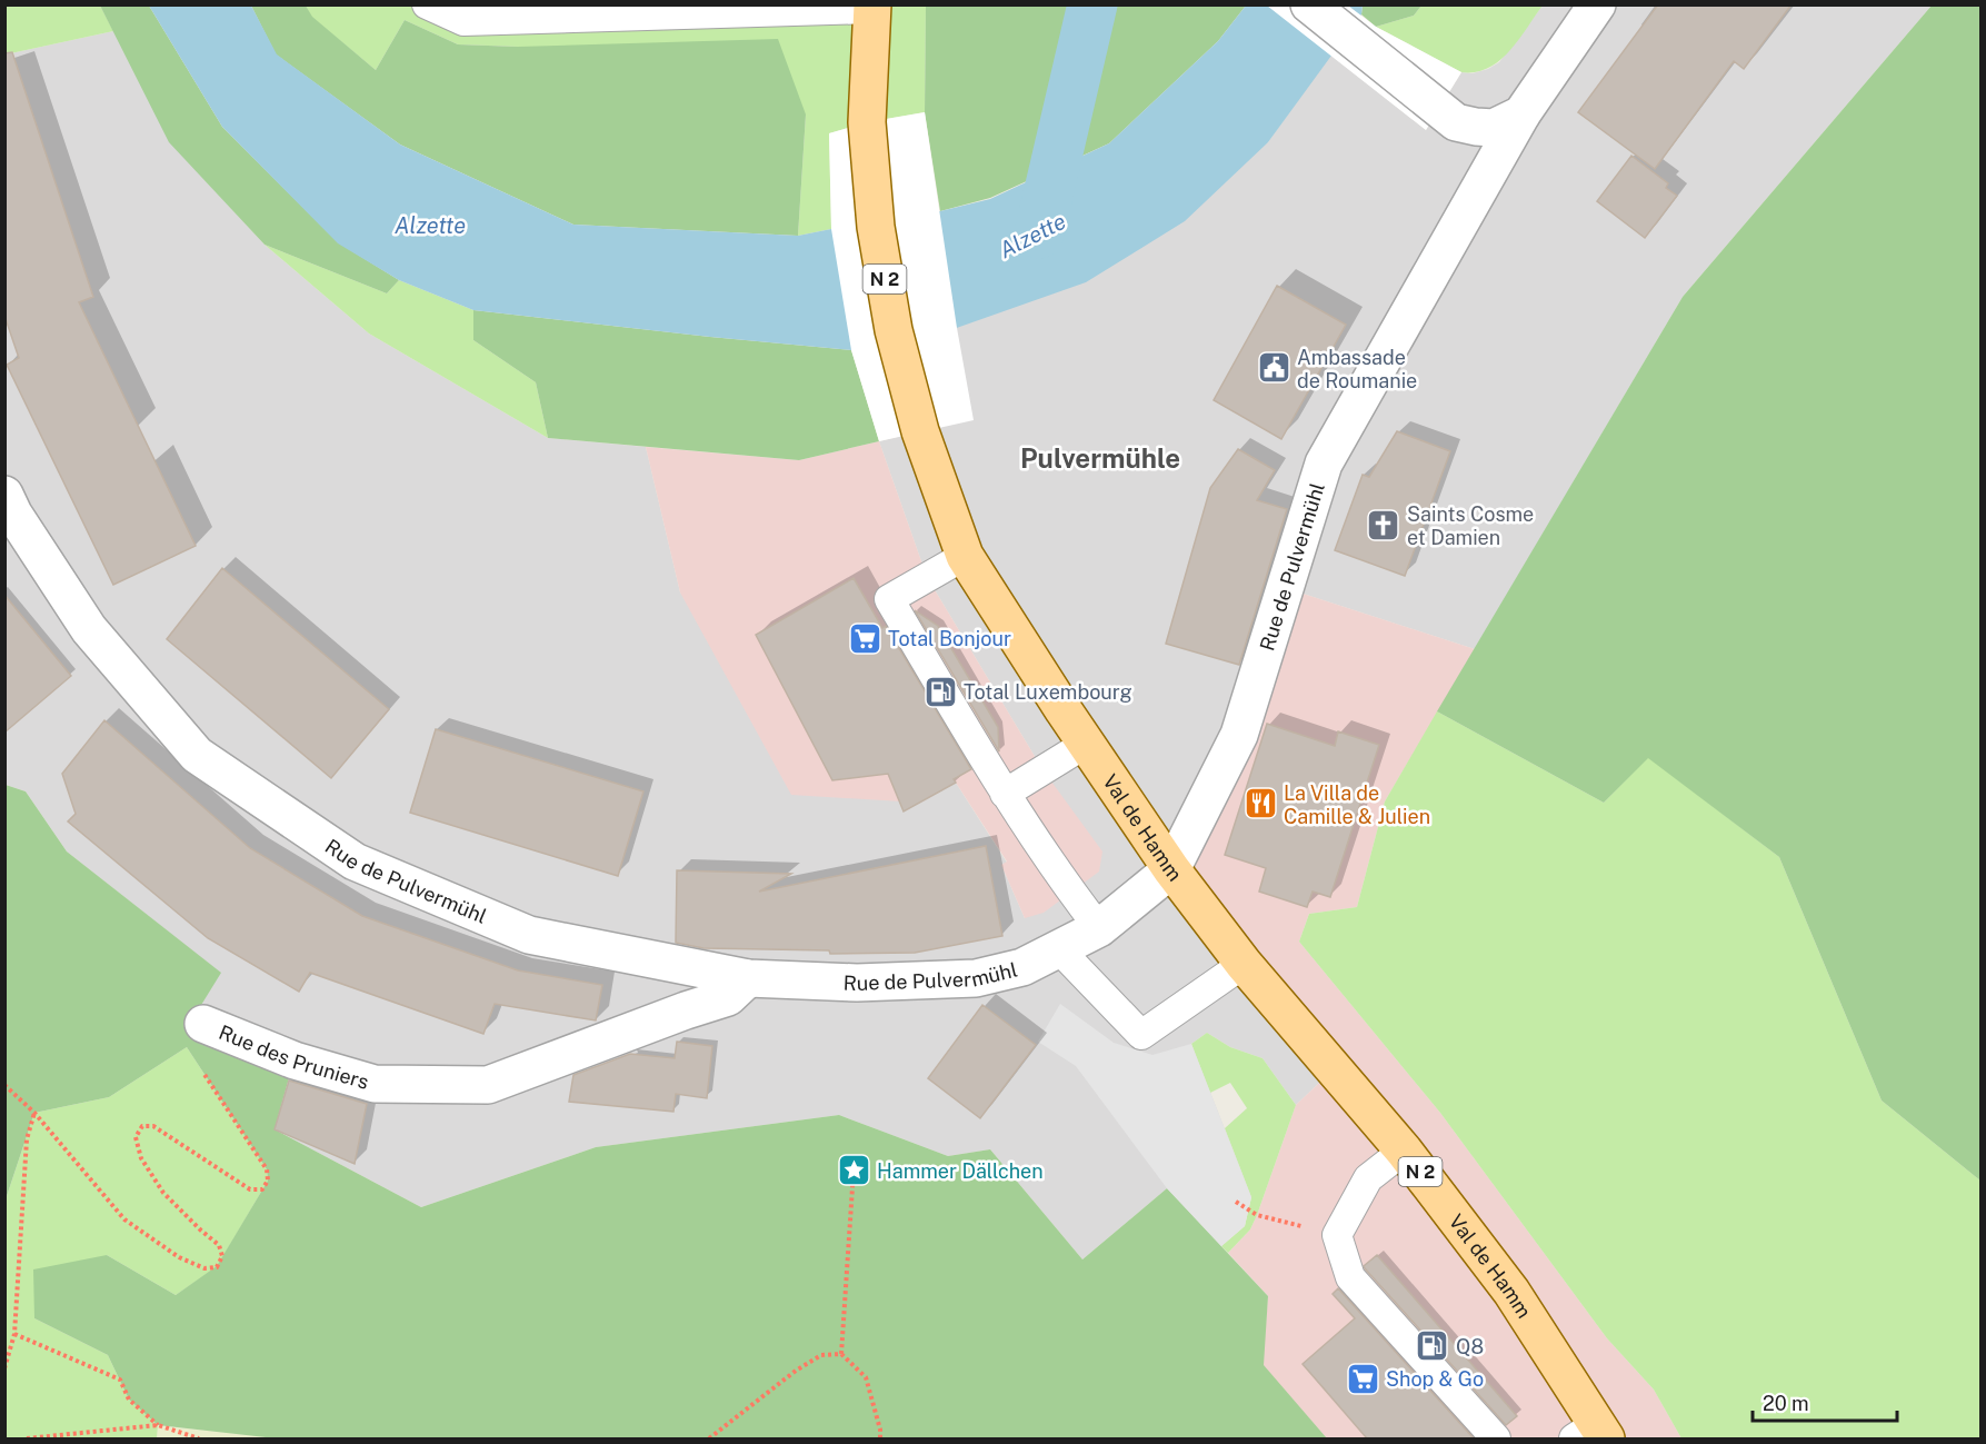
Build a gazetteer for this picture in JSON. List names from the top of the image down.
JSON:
{
  "streets": {
    "main road": ["N 2", "Val de Hamm"],
    "street": ["Rue de Pulvermühl", "Rue des Pruniers"]
  },
  "crossings": [
    ["Rue de Pulvermühl", "Val de Hamm"],
    ["Rue de Pulvermühl", "Rue des Pruniers"]
  ],
  "districts": ["Pulvermühle"],
  "water": ["Alzette"],
  "places": {
    "public building": ["Ambassade de Roumanie"],
    "church": ["Saints Cosme et Damien"],
    "supermarket": ["Total Bonjour", "Shop & Go"],
    "fuel station": ["Total Luxembourg", "Q8"],
    "restaurant": ["La Villa de Camille & Julien"],
    "place": ["Hammer Dällchen"]
  },
  "scale_bar": "20 m"
}
